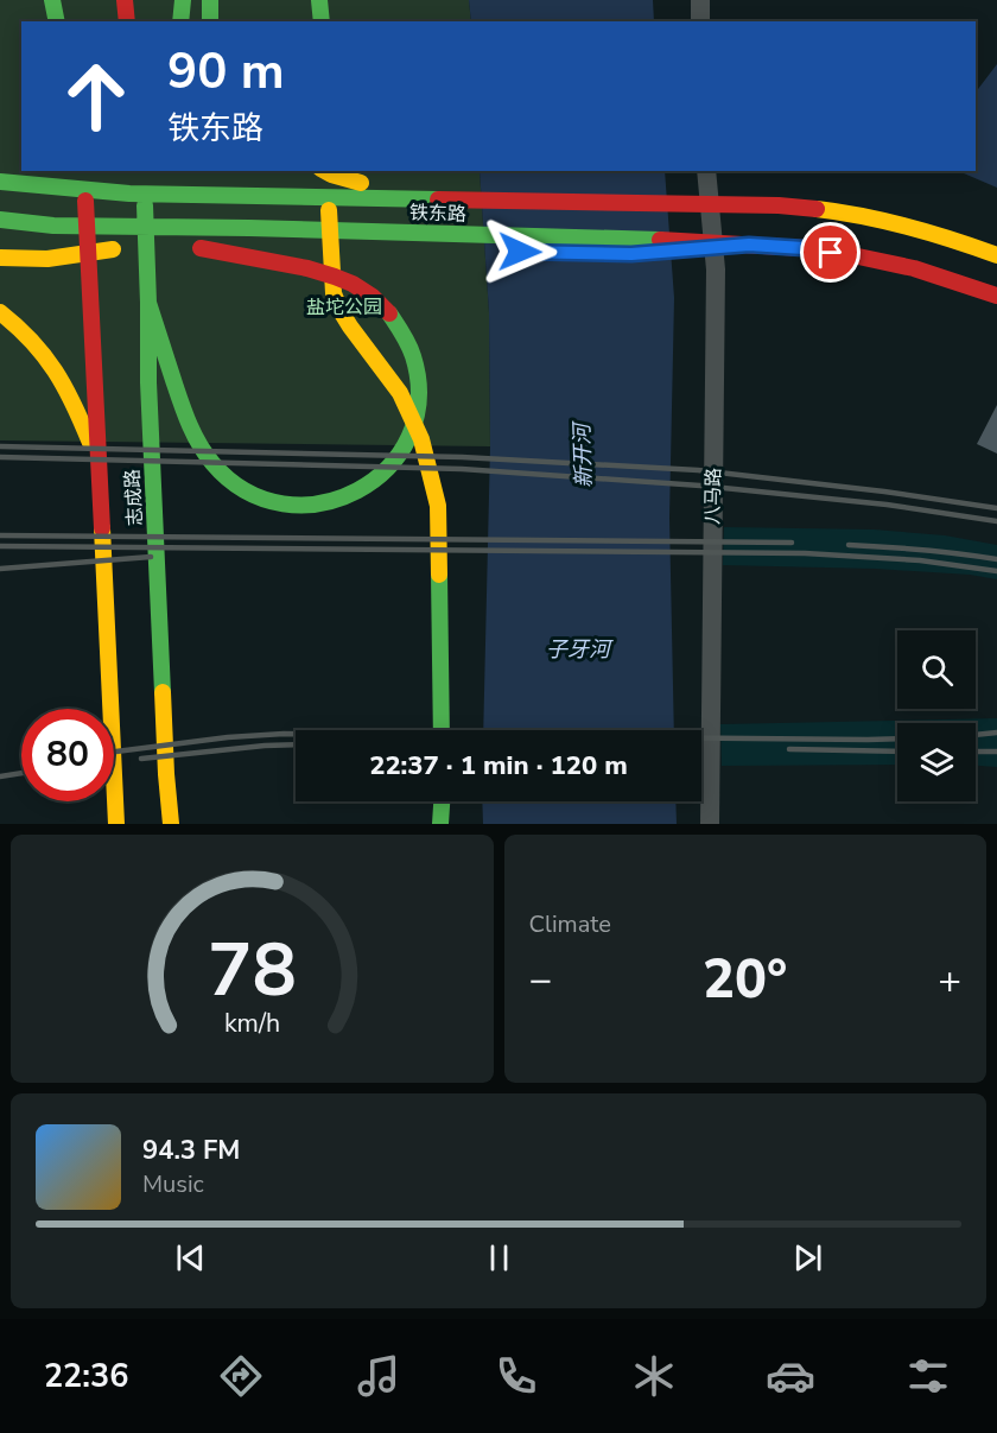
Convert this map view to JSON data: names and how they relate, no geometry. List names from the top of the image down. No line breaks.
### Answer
{"streets":{"main road":["铁东路","志成路"],"street":["八马路"]},"water":["新开河","子牙河"],"parks":["盐坨公园"],"page":{"turn":["90 m","铁东路"],"limit":"80","trip":"22:37 · 1 min · 120 m","tile":"Climate","heat":["−","20°","+"],"song":["94.3 FM","Music"],"tabs":"22:36","gauge":["78","km/h"]}}
